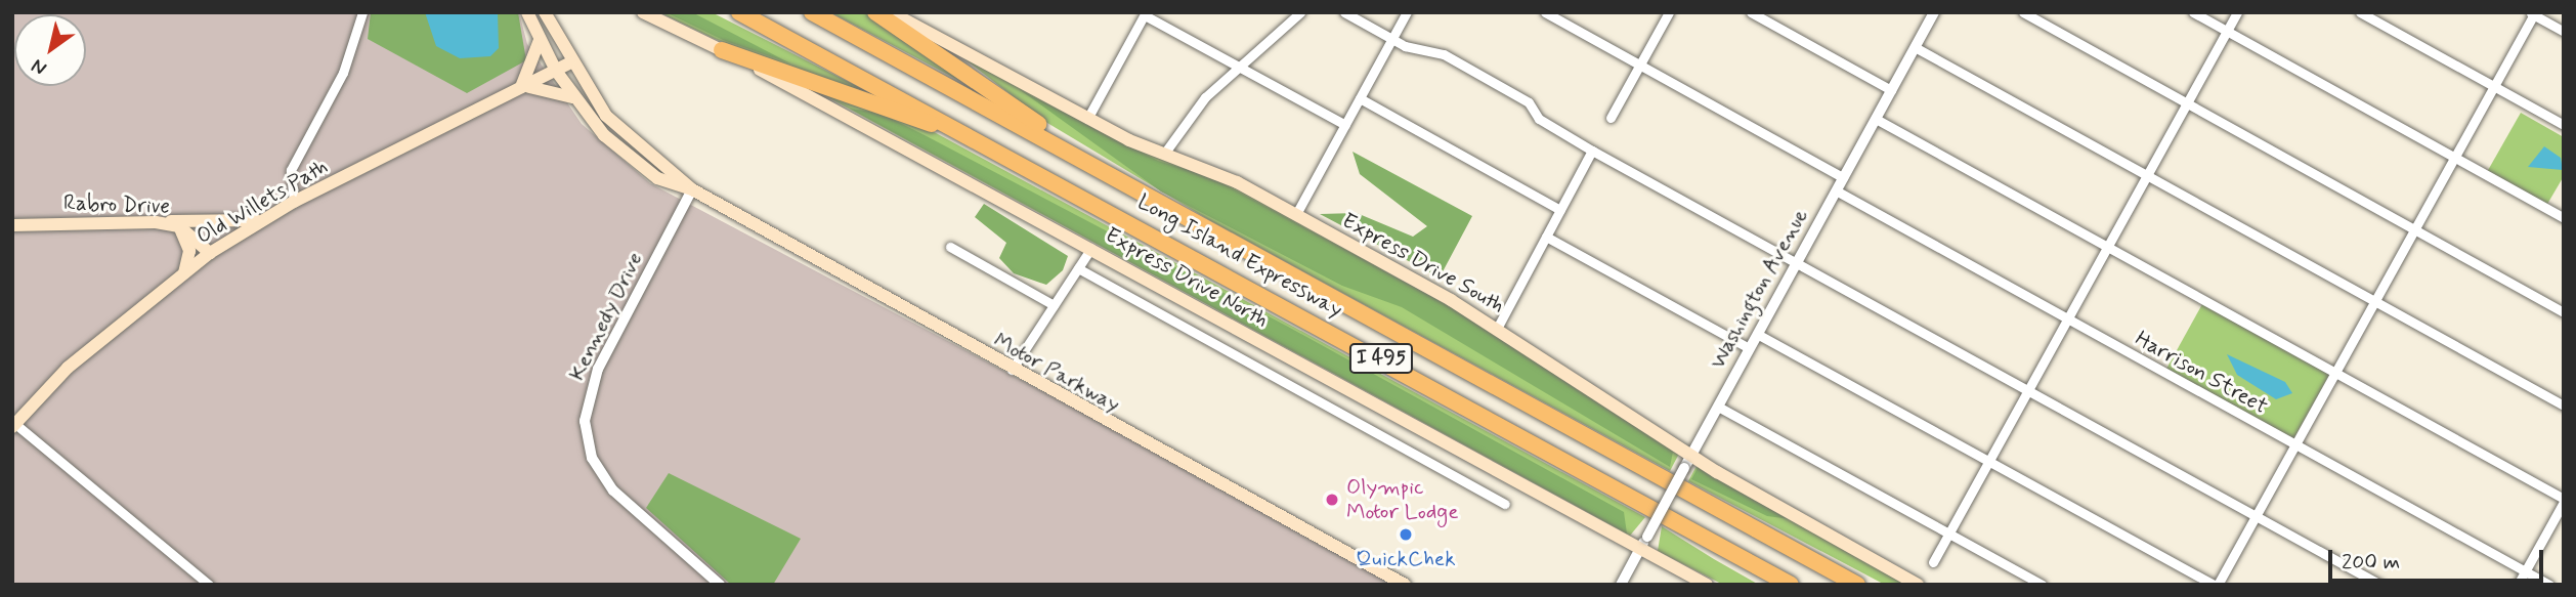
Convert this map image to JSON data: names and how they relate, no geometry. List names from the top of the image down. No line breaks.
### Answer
{"streets":{"highway":["Long Island Expressway","I 495"],"main road":["Old Willets Path","Rabro Drive","Express Drive South","Express Drive North","Motor Parkway"],"street":["Washington Avenue","Kennedy Drive","Harrison Street"]},"crossings":[["Old Willets Path","Rabro Drive"],["Old Willets Path","Motor Parkway"],["Express Drive South","Washington Avenue"],["Express Drive North","Washington Avenue"],["Washington Avenue","Harrison Street"],["Kennedy Drive","Motor Parkway"]],"places":["Olympic Motor Lodge","QuickChek"],"scale_bar":"200 m","north":"bottom left"}
